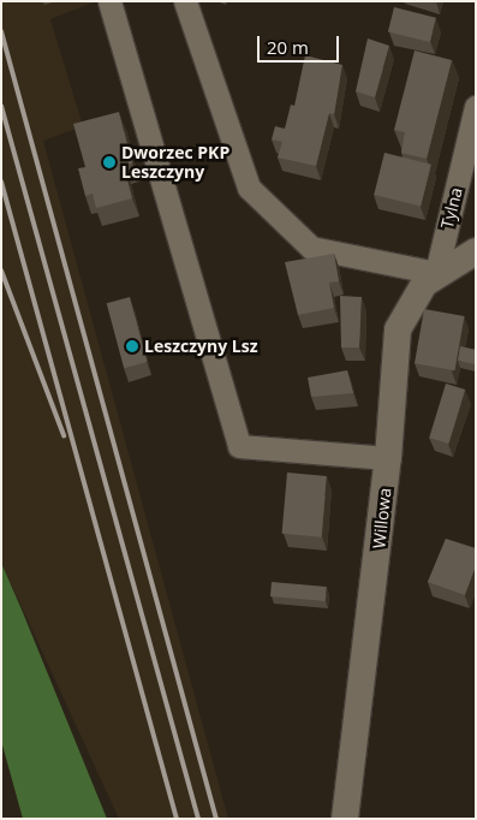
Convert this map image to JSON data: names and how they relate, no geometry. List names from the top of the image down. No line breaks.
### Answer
{"streets":{"street":["Tylna","Willowa"]},"crossings":[["Tylna","Willowa"]],"places":["Dworzec PKP Leszczyny","Leszczyny Lsz"],"scale_bar":"20 m"}
